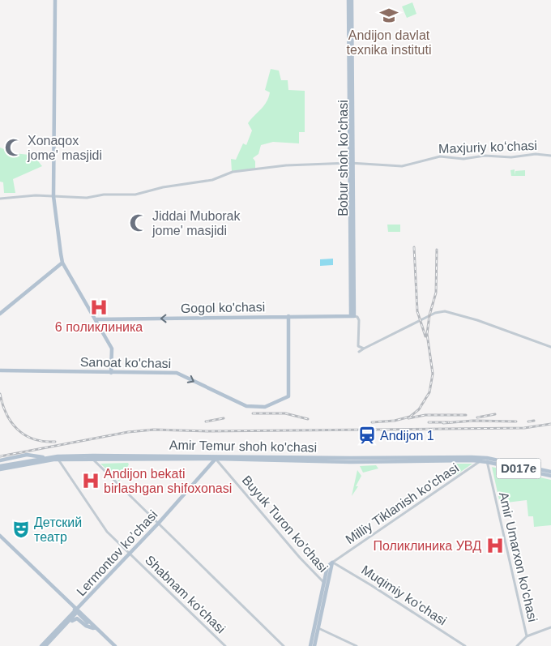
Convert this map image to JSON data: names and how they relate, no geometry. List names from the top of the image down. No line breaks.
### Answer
{"streets":{"main road":["Bobur shoh ko'chasi","Gogol ko'chasi","Sanoat ko'chasi","Amir Temur shoh ko'chasi","D017e","Lermontov ko’chasi"],"street":["Maxjuriy koʻchasi","Milliy Tiklanish ko'chasi","Buyuk Turon ko'chasi","Amir Umarxon ko'chasi","Shabnam ko'chasi","Muqimiy ko'chasi"]},"crossings":[["Maxjuriy koʻchasi","Bobur shoh ko'chasi"],["Bobur shoh ko'chasi","Gogol ko'chasi"],["Gogol ko'chasi","Sanoat ko'chasi"],["Amir Temur shoh ko'chasi","D017e"],["Amir Temur shoh ko'chasi","Milliy Tiklanish ko'chasi"],["Amir Temur shoh ko'chasi","Buyuk Turon ko'chasi"],["Amir Temur shoh ko'chasi","Lermontov ko’chasi"],["Amir Temur shoh ko'chasi","Amir Umarxon ko'chasi"],["Amir Temur shoh ko'chasi","Shabnam ko'chasi"],["D017e","Amir Umarxon ko'chasi"],["Milliy Tiklanish ko'chasi","Muqimiy ko'chasi"],["Buyuk Turon ko'chasi","Lermontov ko’chasi"],["Lermontov ko’chasi","Shabnam ko'chasi"]],"one_way":["Gogol ko'chasi"],"places":{"school or university":["Andijon davlat texnika instituti"],"mosque":["Xonaqox jome' masjidi","Jiddai Muborak jome' masjidi"],"hospital":["6 поликлиника","Аndijon bekati birlashgan shifoxonasi","Поликлиника УВД"],"station":["Andijon 1"],"theatre":["Детский театр"]}}
